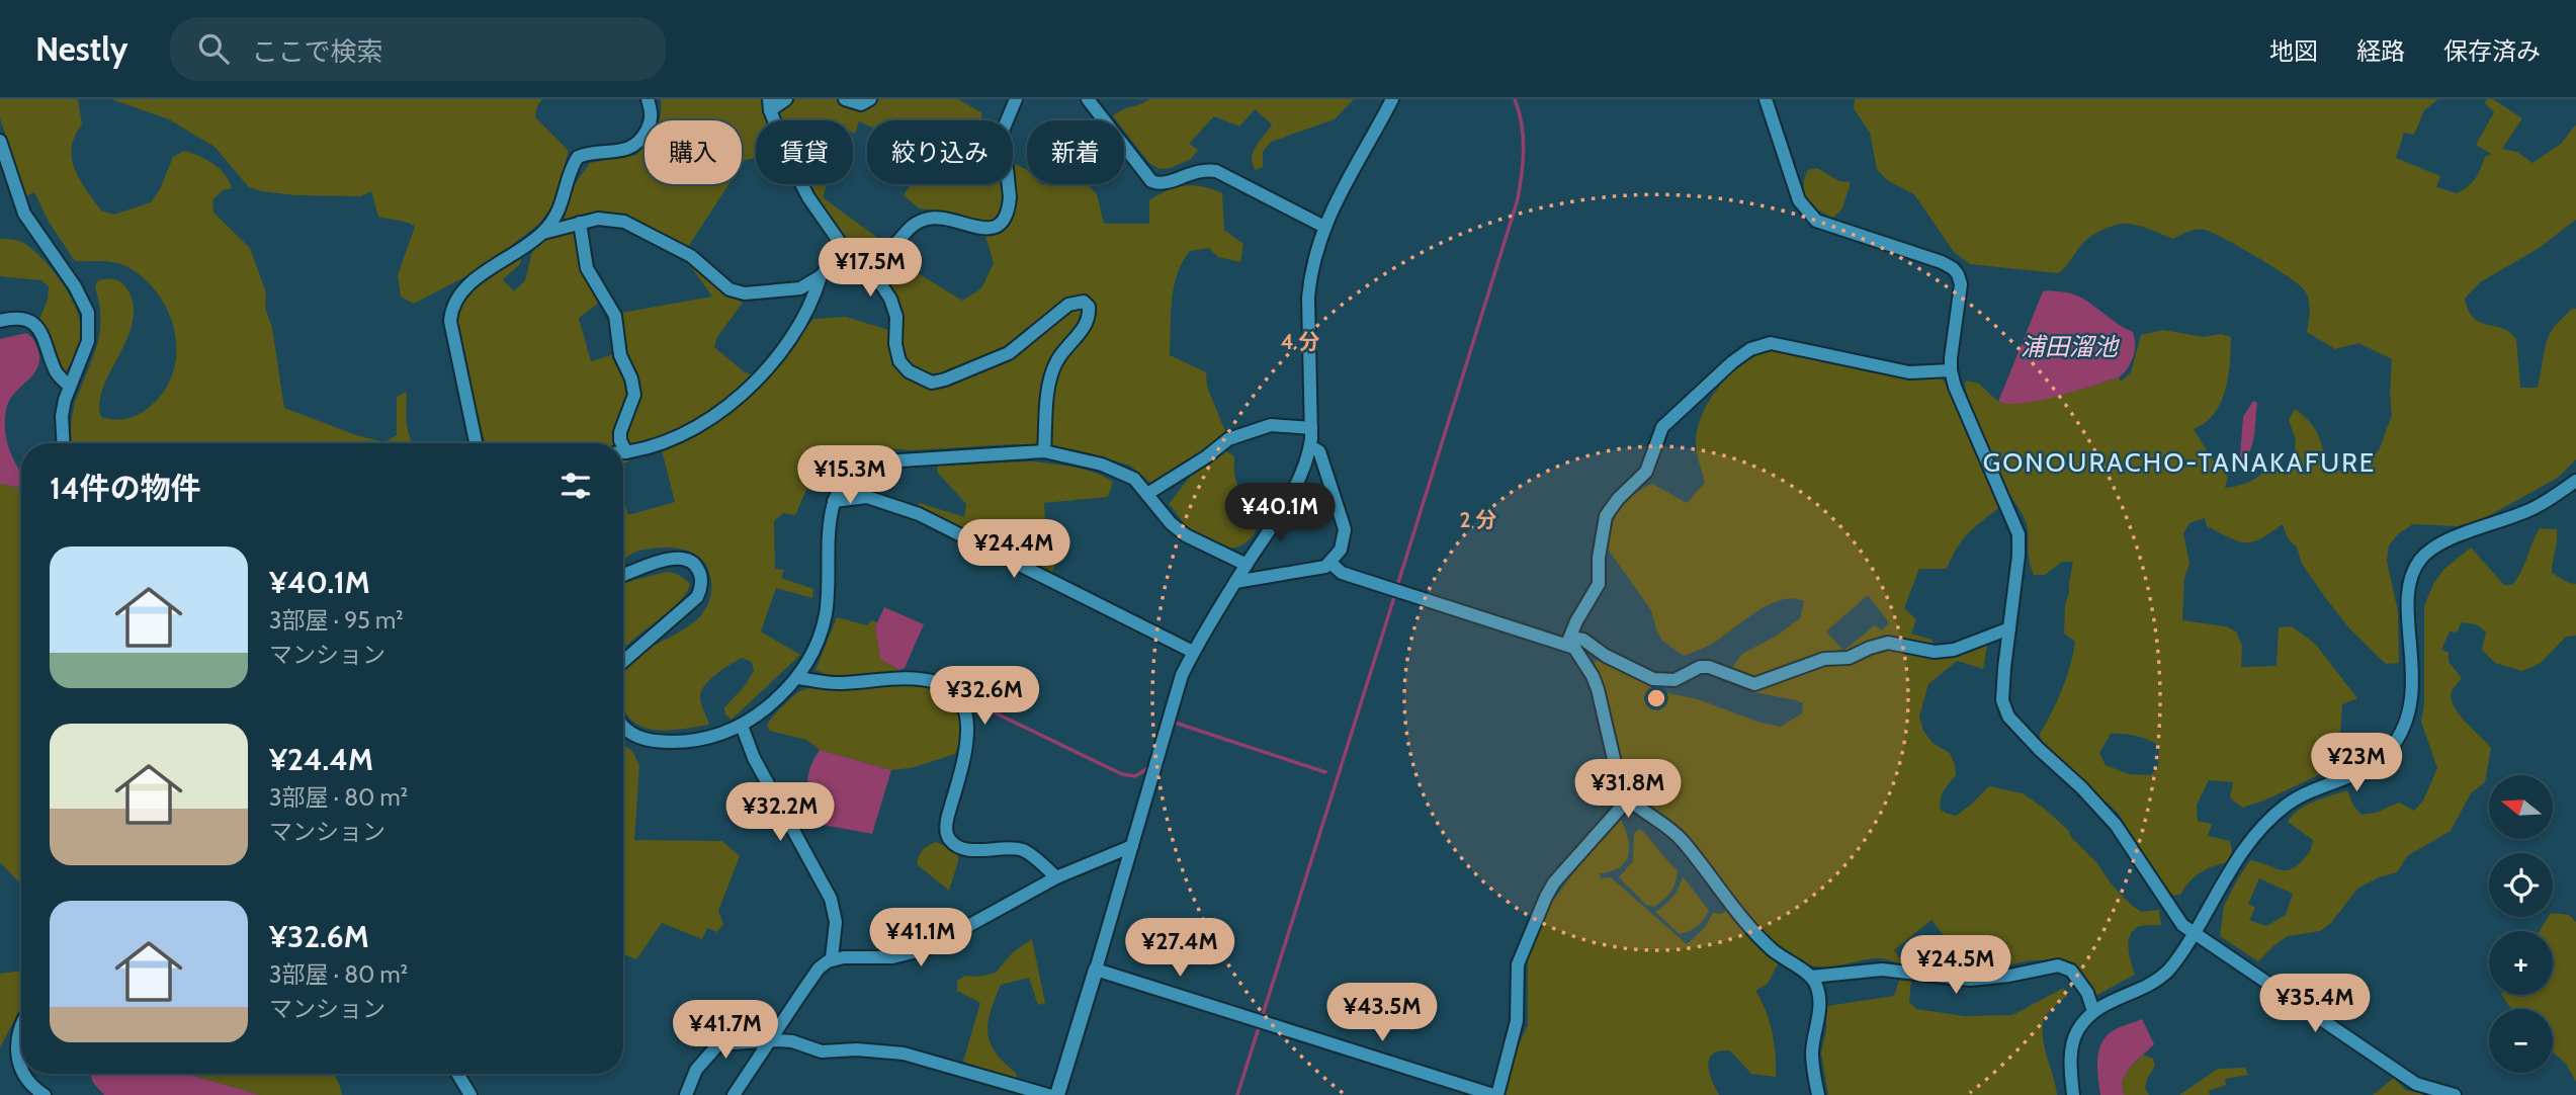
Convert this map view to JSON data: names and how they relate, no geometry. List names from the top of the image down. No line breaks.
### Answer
{"districts":["GONOURACHO-TANAKAFURE"],"water":["浦田溜池"],"north":"left","page":{"header":"Nestly","search":"ここで検索","nav":["地図","経路","保存済み"],"chip":["購入","賃貸","絞り込み","新着"],"price":["¥17.5M","¥15.3M","¥40.1M","¥24.4M","¥32.6M","¥23M","¥31.8M","¥32.2M","¥41.1M","¥27.4M","¥24.5M","¥35.4M","¥43.5M","¥41.7M"],"heading":"14件の物件","list":[{"name":"¥40.1M","note":"3部屋 · 95 m² · マンション"},{"name":"¥24.4M","note":"3部屋 · 80 m² · マンション"},{"name":"¥32.6M","note":"3部屋 · 80 m² · マンション"}],"map_buttons":["+","−"]},"rings":["4 分","2 分"]}
